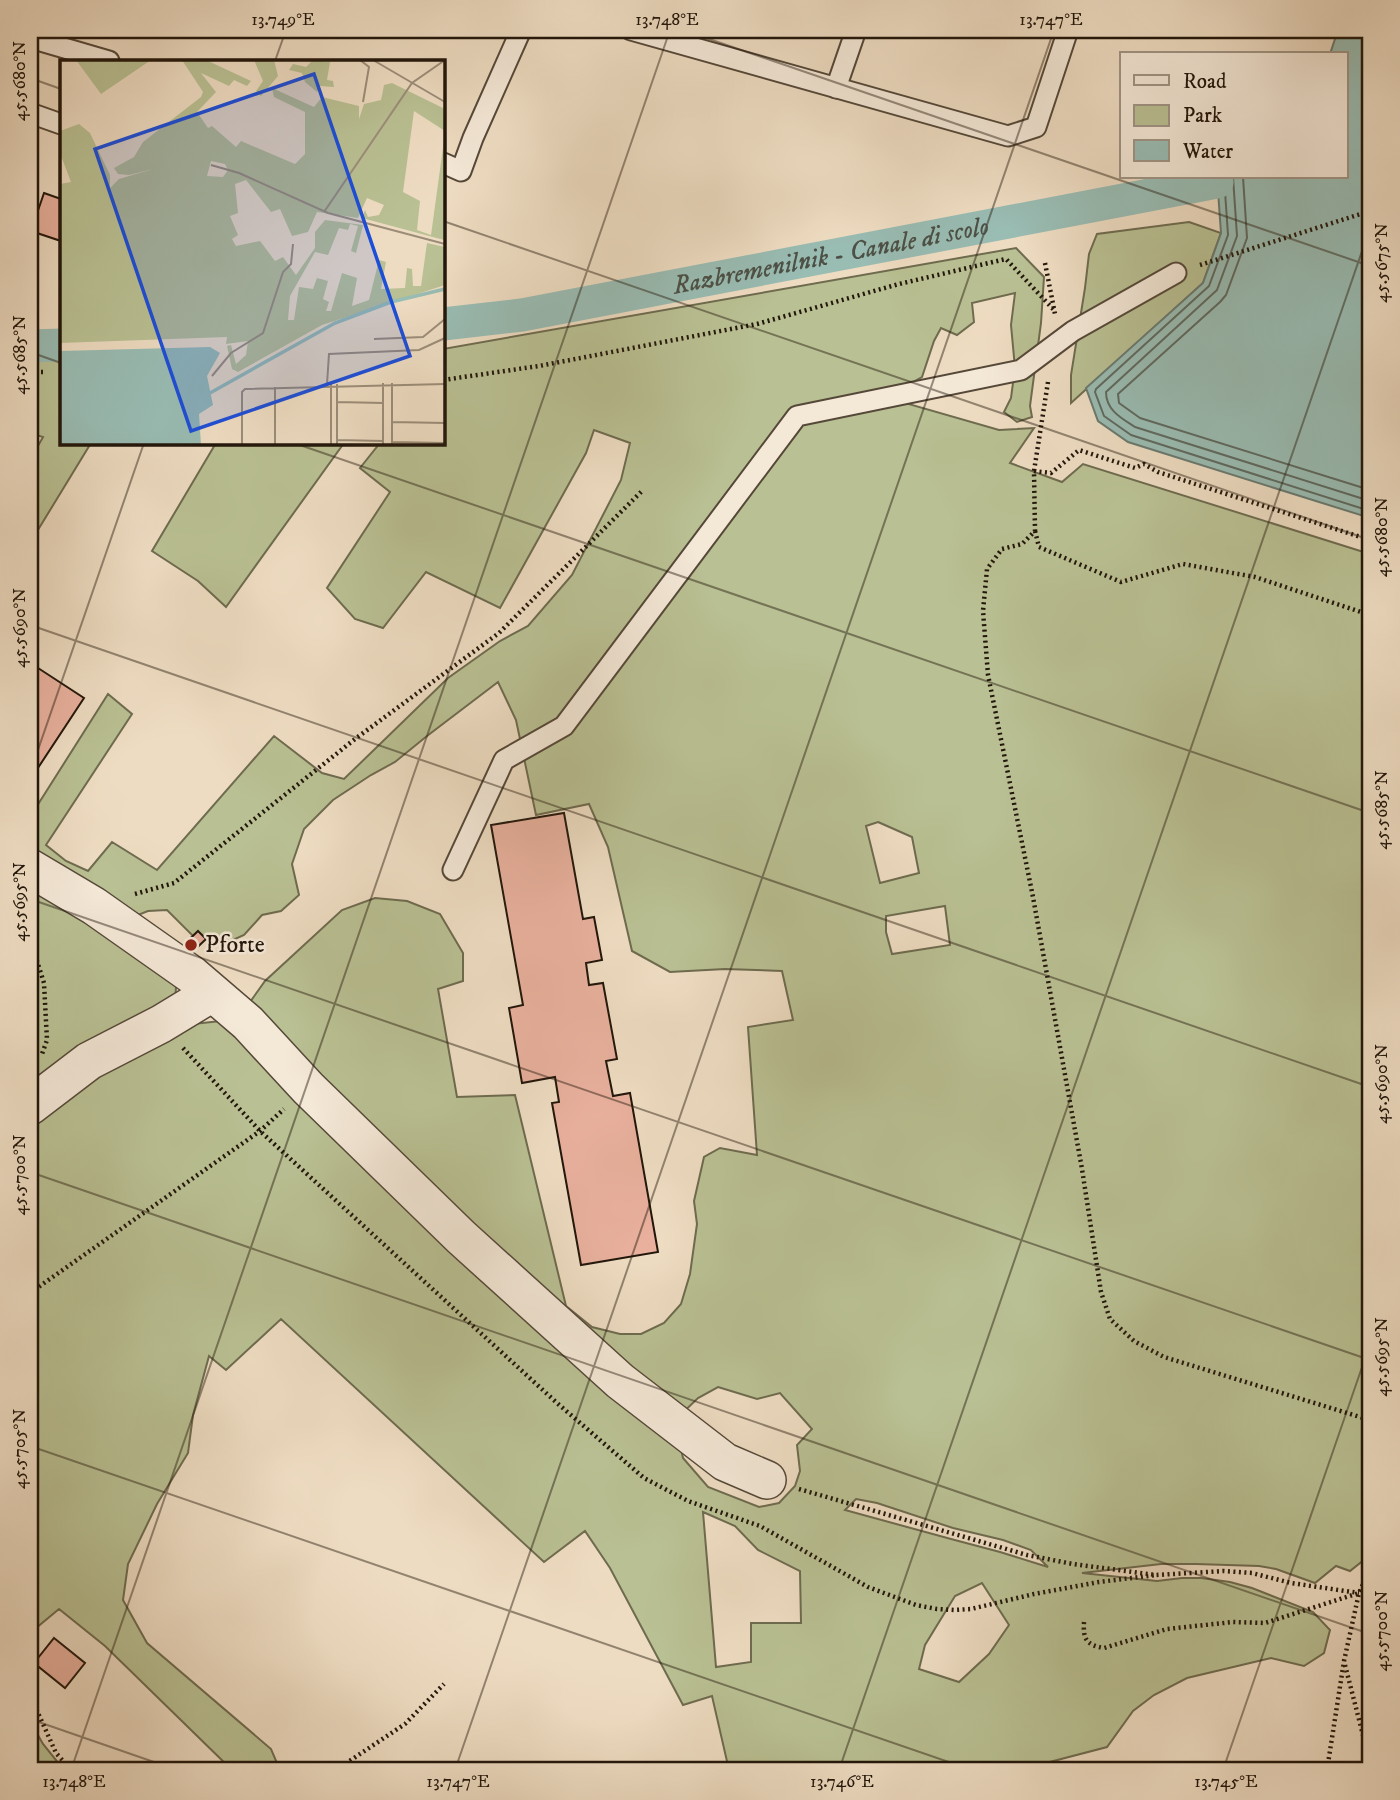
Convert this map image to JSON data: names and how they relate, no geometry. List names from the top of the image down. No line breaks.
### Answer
{"water":["Razbremenilnik - Canale di scolo"],"places":["Pforte"],"legend":["Road","Park","Water"],"coordinates":["13.749°E","13.748°E","13.747°E","45.5680°N","45.5675°N","45.5685°N","45.5690°N","45.5695°N","45.5700°N","45.5705°N","13.746°E","13.745°E"]}
